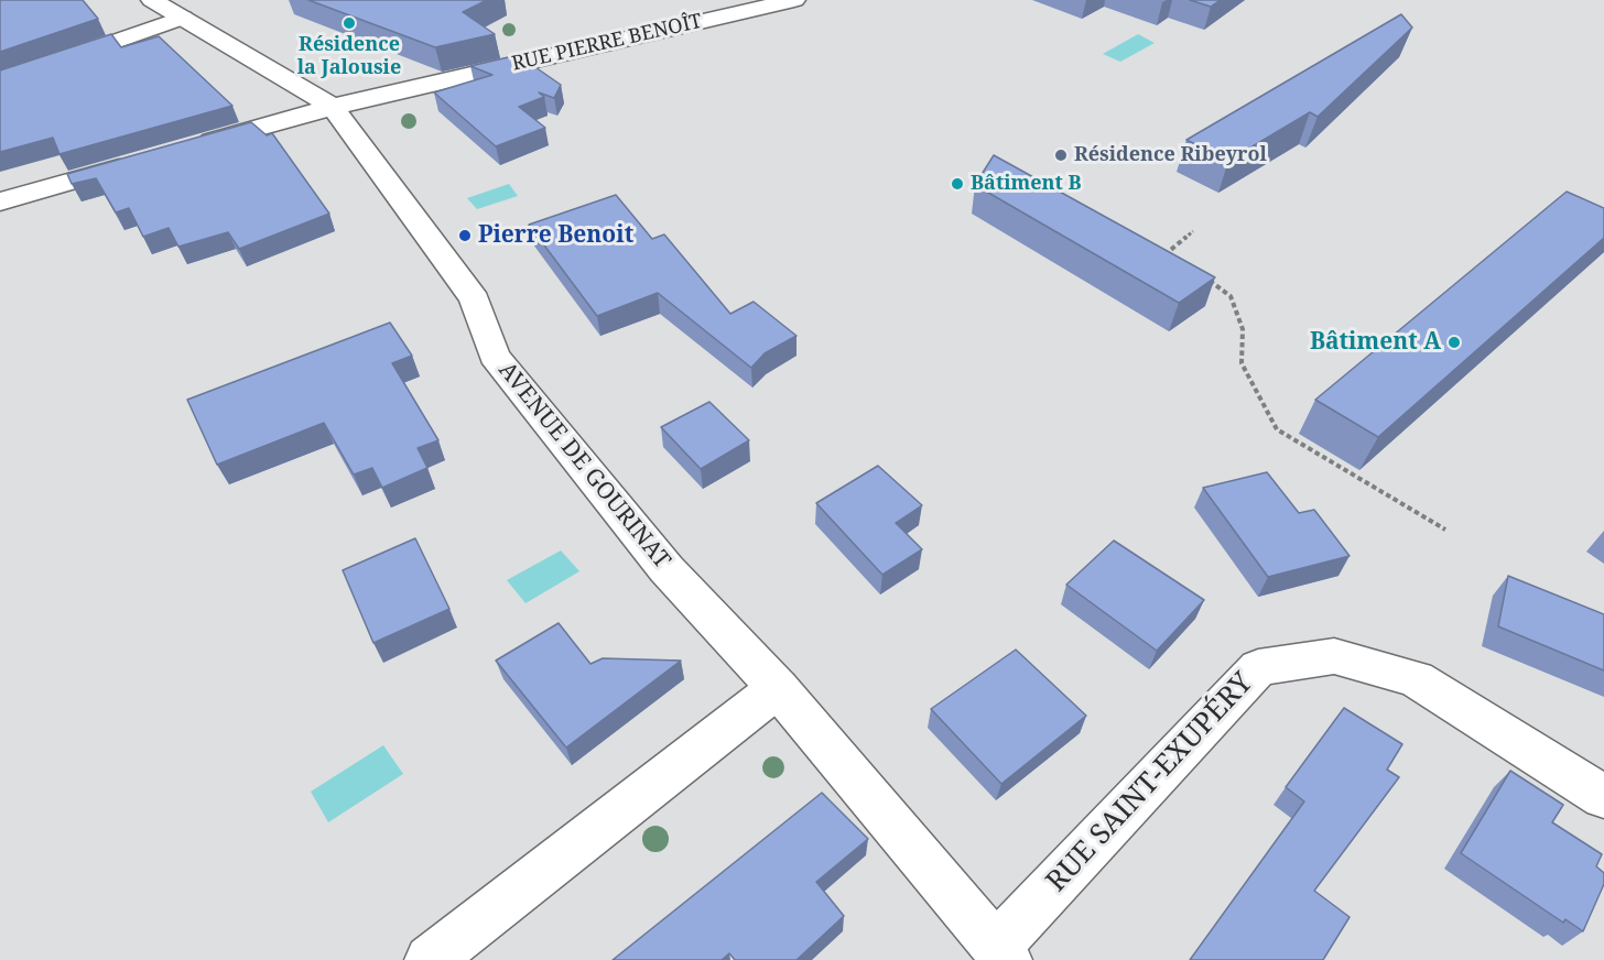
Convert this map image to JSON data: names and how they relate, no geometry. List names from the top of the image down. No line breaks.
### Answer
{"streets":{"street":["RUE PIERRE BENOÎT","AVENUE DE GOURINAT","RUE SAINT-EXUPÉRY"]},"crossings":[["RUE PIERRE BENOÎT","AVENUE DE GOURINAT"],["AVENUE DE GOURINAT","RUE SAINT-EXUPÉRY"]],"places":["Résidence la Jalousie","Résidence Ribeyrol","Bâtiment B","Pierre Benoit","Bâtiment A"]}
